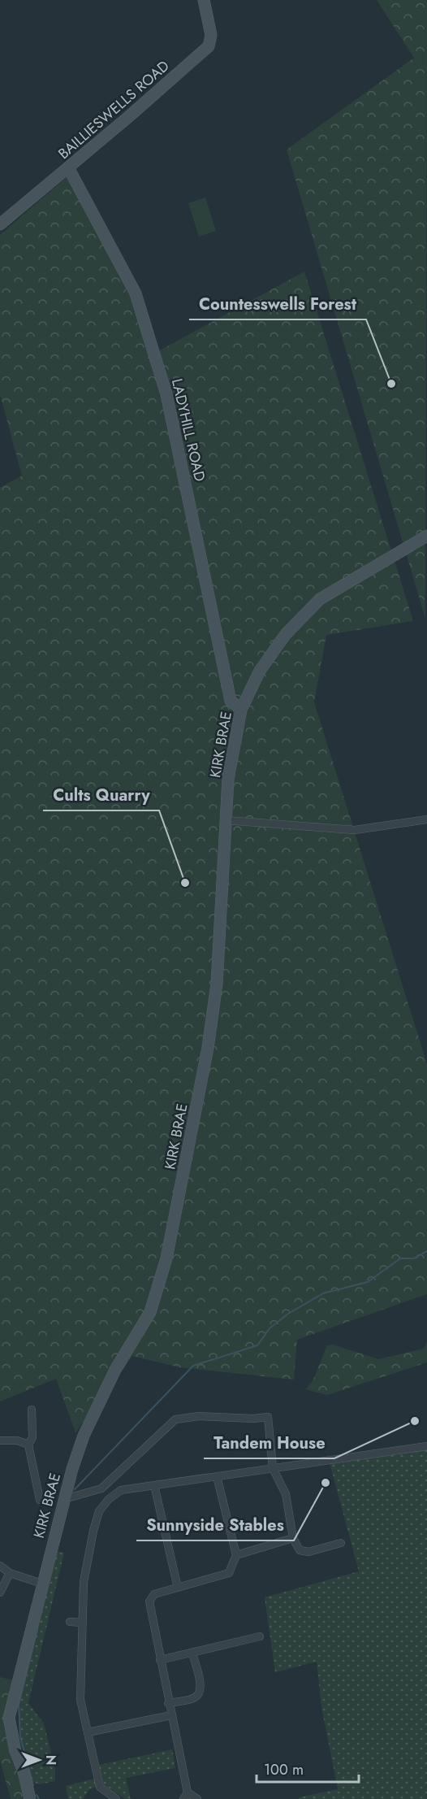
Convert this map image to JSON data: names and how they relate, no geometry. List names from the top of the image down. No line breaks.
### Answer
{"streets":{"street":["BAILLIESWELLS ROAD","LADYHILL ROAD","KIRK BRAE"]},"crossings":[["BAILLIESWELLS ROAD","LADYHILL ROAD"],["LADYHILL ROAD","KIRK BRAE"]],"places":["Countesswells Forest","Cults Quarry","Tandem House","Sunnyside Stables"],"scale_bar":"100 m","north":"right"}
